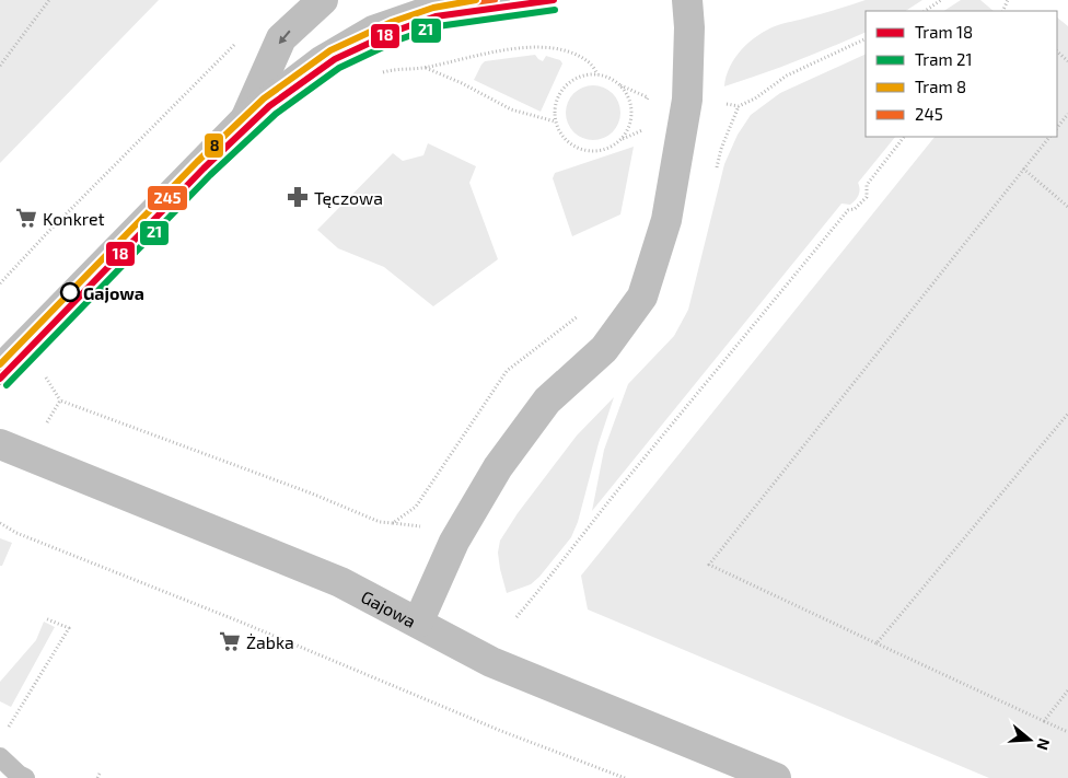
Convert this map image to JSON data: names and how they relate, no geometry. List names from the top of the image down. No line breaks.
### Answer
{"streets":{"street":["Gajowa"]},"places":{"pharmacy":["Tęczowa"],"supermarket":["Konkret","Żabka"],"other":["Gajowa"]},"lines":["tram line 18","tram line 8","transit line 245","tram line 21"],"legend":["Tram 18","Tram 21","Tram 8","245"],"north":"right"}
